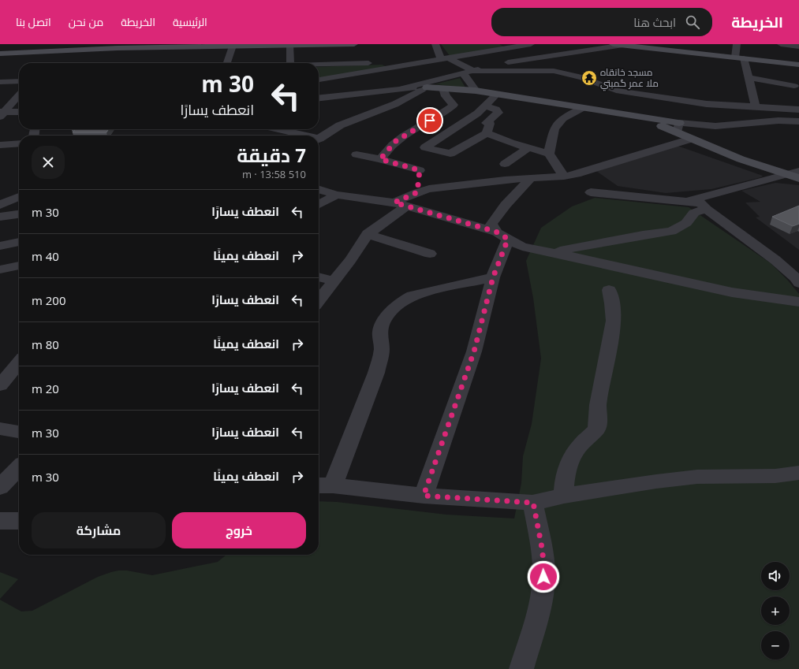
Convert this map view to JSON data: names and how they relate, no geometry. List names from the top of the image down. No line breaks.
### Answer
{"places":{"temple":["مسجد خانقاه ملا عمر گمبتي"]},"page":{"header":"الخريطة","search":"ابحث هنا","nav":["الرئيسية","الخريطة","من نحن","اتصل بنا"],"turn":["30 m","انعطف يسارًا"],"heading":["7 دقيقة","510 m · 13:58"],"list":[{"name":"انعطف يسارًا","value":"30 m"},{"name":"انعطف يمينًا","value":"40 m"},{"name":"انعطف يسارًا","value":"200 m"},{"name":"انعطف يمينًا","value":"80 m"},{"name":"انعطف يسارًا","value":"20 m"},{"name":"انعطف يسارًا","value":"30 m"},{"name":"انعطف يمينًا","value":"30 m"}],"buttons":["خروج","مشاركة"],"map_buttons":["+","−"]}}
